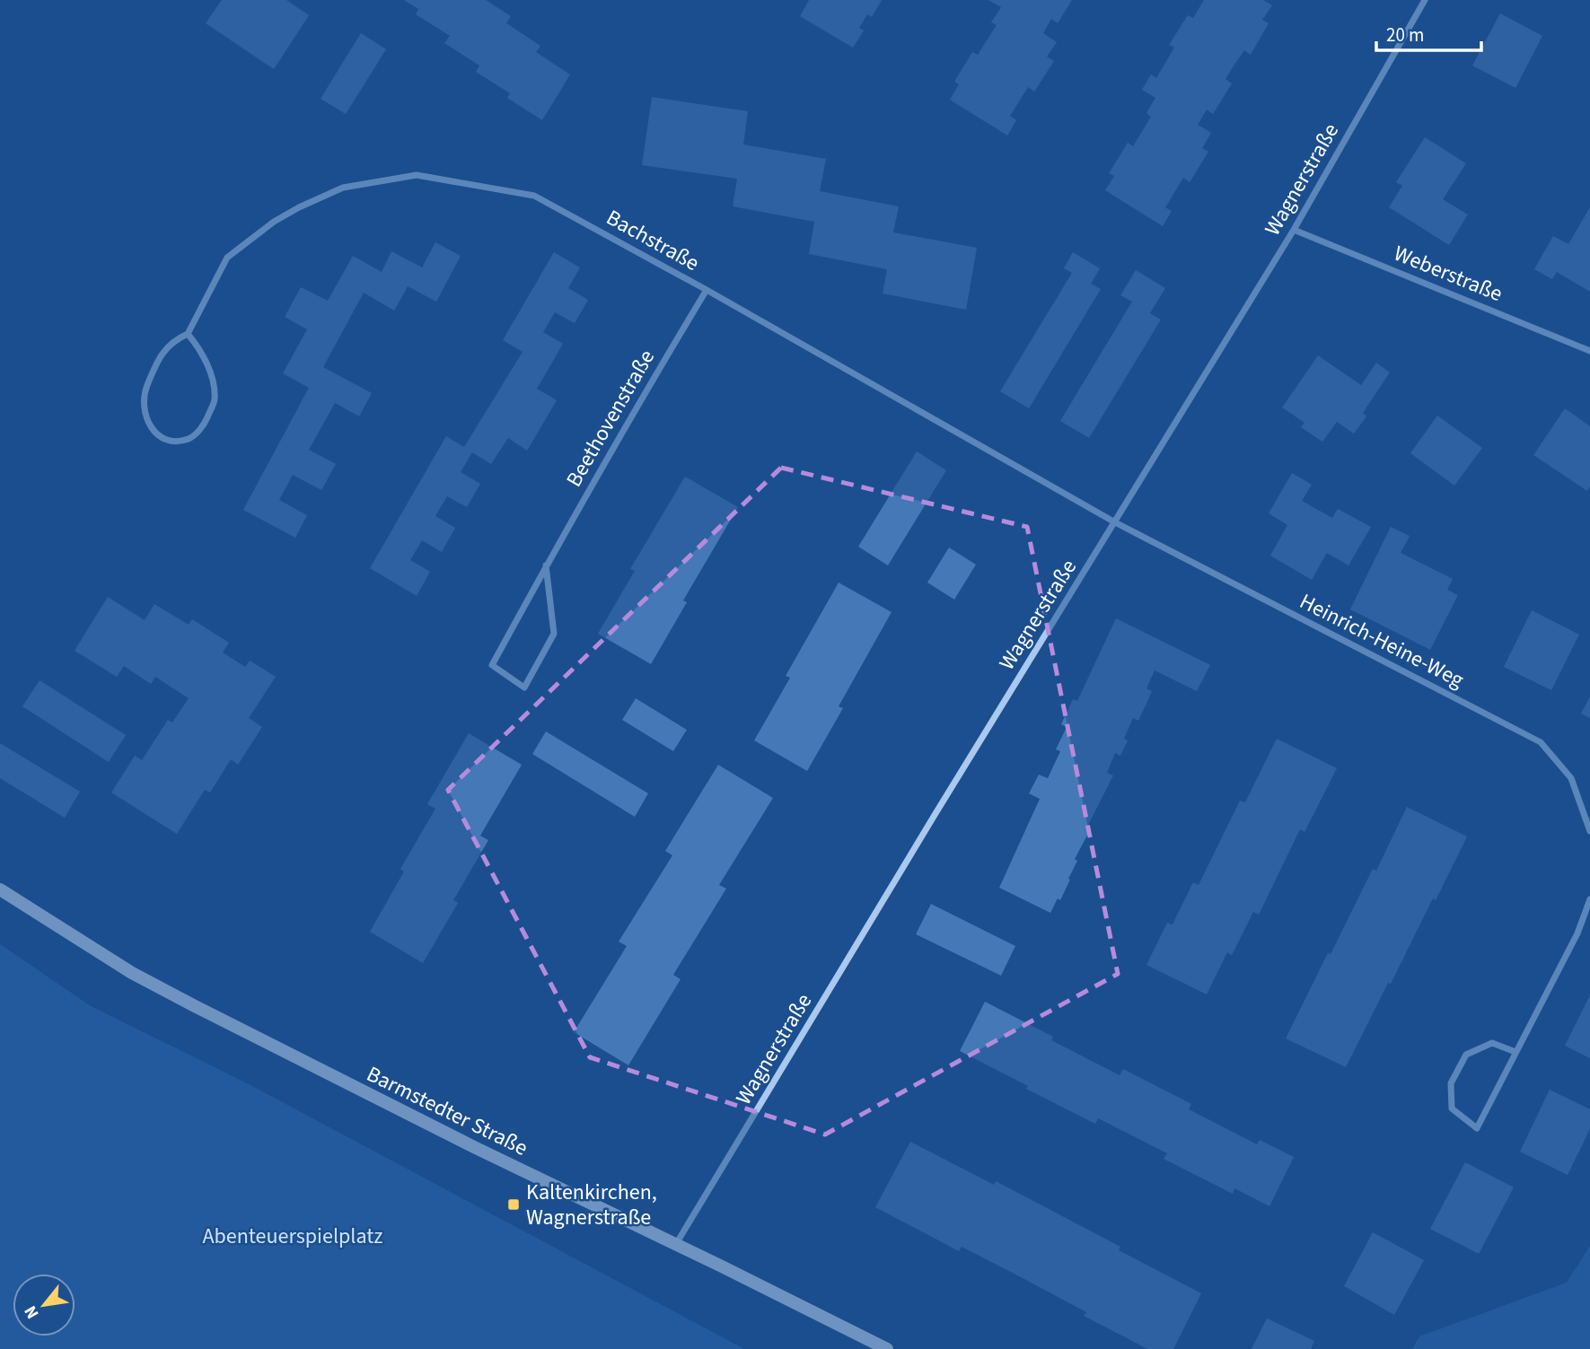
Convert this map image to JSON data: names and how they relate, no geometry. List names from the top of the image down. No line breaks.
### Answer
{"streets":{"main road":["Barmstedter Straße"],"street":["Wagnerstraße","Bachstraße","Weberstraße","Beethovenstraße","Heinrich-Heine-Weg"]},"crossings":[["Wagnerstraße","Bachstraße"],["Wagnerstraße","Weberstraße"],["Wagnerstraße","Heinrich-Heine-Weg"],["Wagnerstraße","Barmstedter Straße"],["Bachstraße","Beethovenstraße"],["Bachstraße","Heinrich-Heine-Weg"]],"parks":["Abenteuerspielplatz"],"places":{"transit":["Kaltenkirchen, Wagnerstraße"]},"scale_bar":"20 m","north":"bottom left"}
